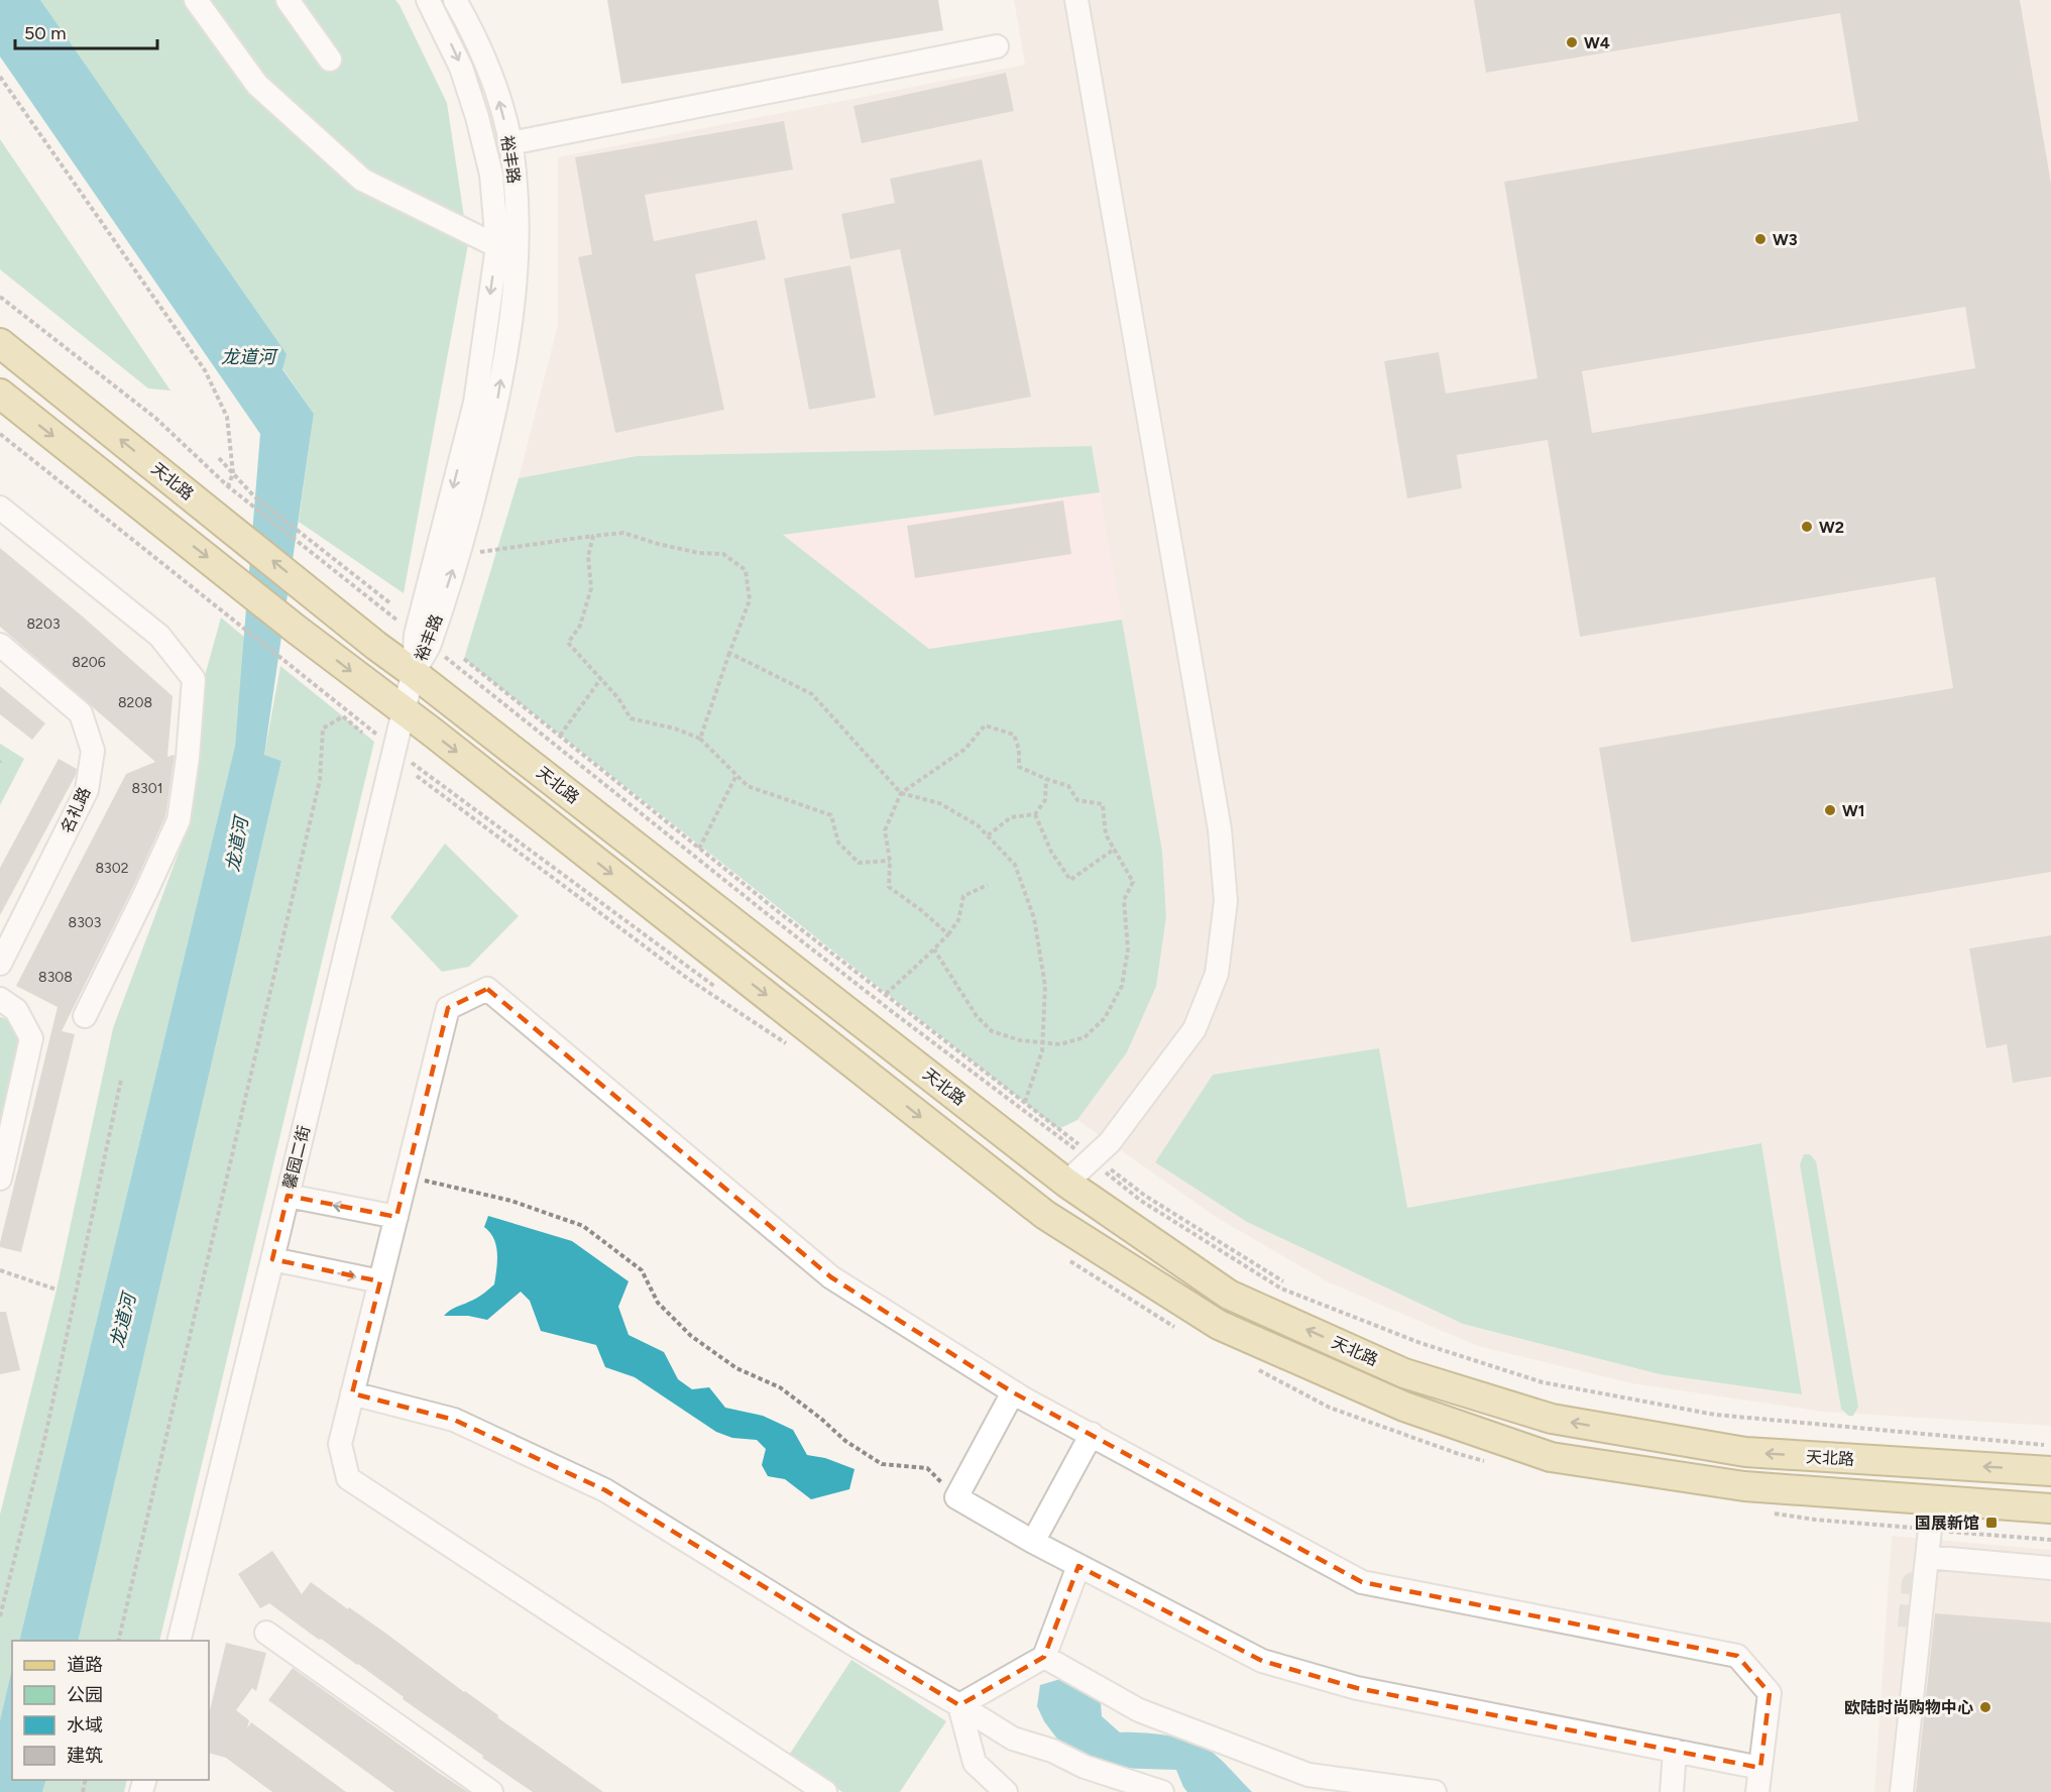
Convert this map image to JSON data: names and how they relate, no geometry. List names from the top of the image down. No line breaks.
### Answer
{"streets":{"main road":["天北路"],"street":["裕丰路","名礼路","馨园二街"]},"crossings":[["裕丰路","天北路"],["裕丰路","馨园二街"],["天北路","馨园二街"]],"water":["龙道河"],"places":{"other":["W4","W3","W2","W1","欧陆时尚购物中心"],"transit":["国展新馆"]},"house_numbers":["8203","8206","8208","8301","8302","8303","8308"],"legend":["道路","公园","水域","建筑"],"scale_bar":"50 m"}
